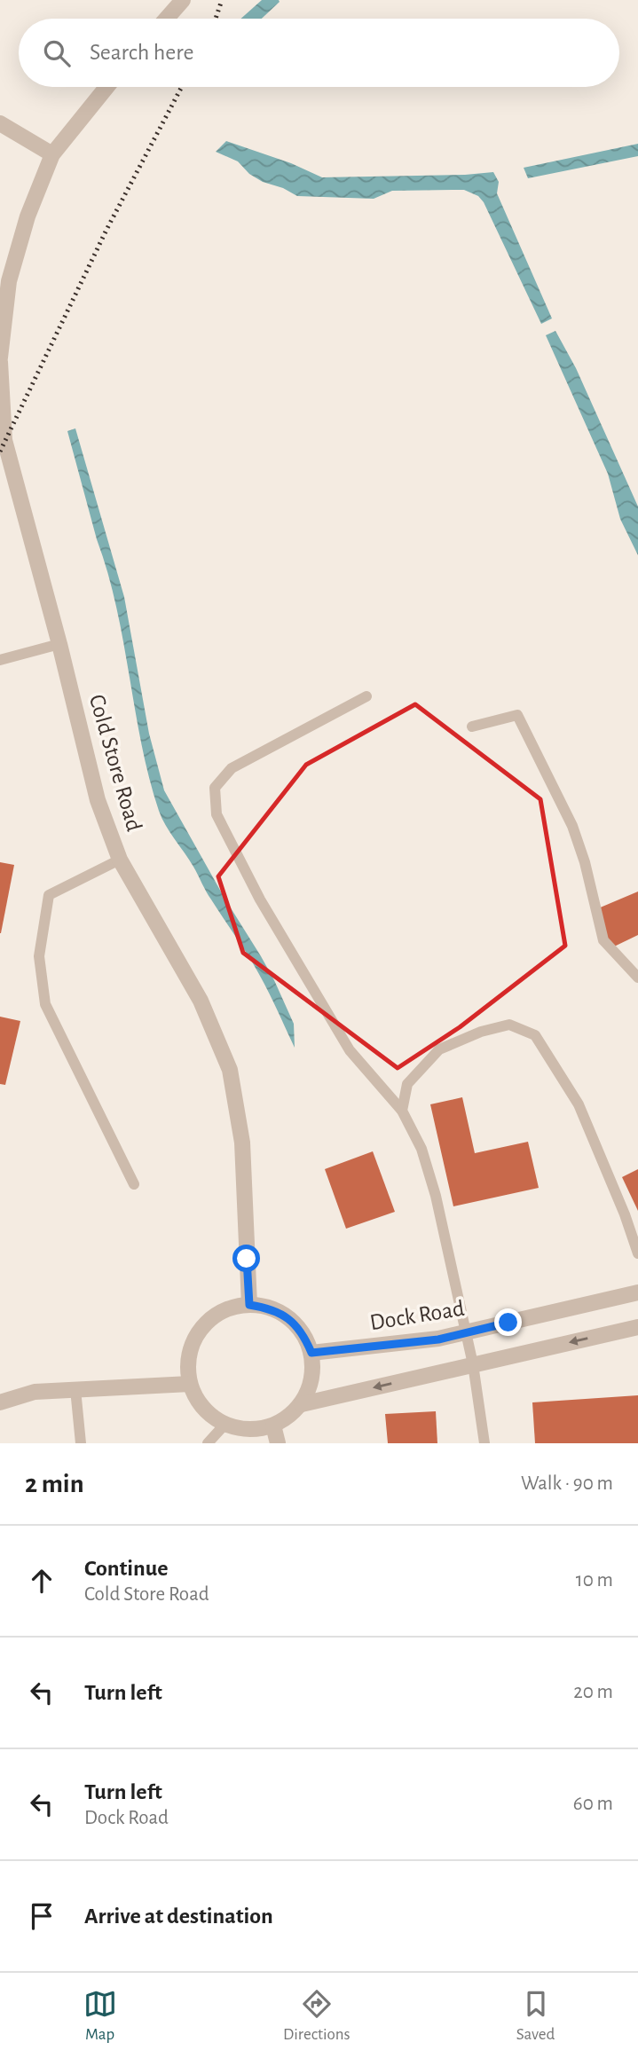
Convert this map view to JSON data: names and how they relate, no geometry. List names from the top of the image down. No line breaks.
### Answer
{"streets":{"street":["Cold Store Road","Dock Road"]},"crossings":[["Cold Store Road","Dock Road"]],"page":{"search":"Search here","heading":["2 min","Walk · 90 m"],"list":[["Continue","Cold Store Road","10 m"],["Turn left","20 m"],["Turn left","Dock Road","60 m"],"Arrive at destination"],"nav":["Map","Directions","Saved"]}}
